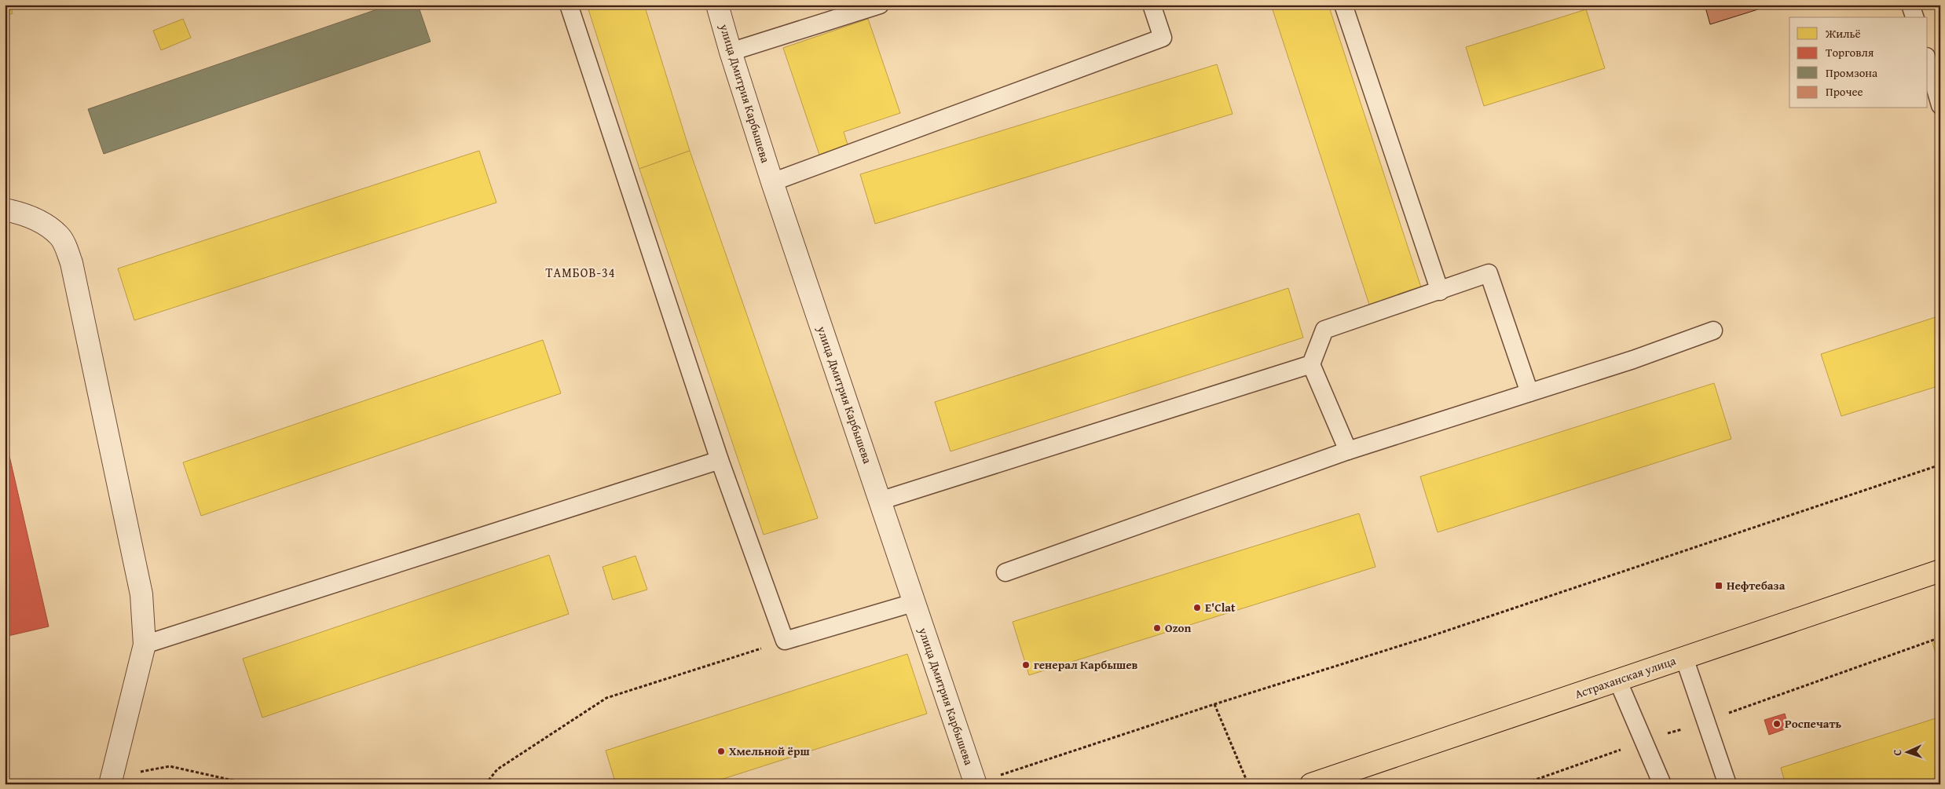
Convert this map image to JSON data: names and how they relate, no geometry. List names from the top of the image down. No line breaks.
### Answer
{"streets":{"main road":["Астраханская улица"],"street":["улица Дмитрия Карбышева"]},"districts":["ТАМБОВ-34"],"places":{"transit":["Нефтебаза"],"other":["E'Clat","Ozon","генерал Карбышев","Роспечать","Хмельной ёрш"]},"legend":["Жильё","Торговля","Промзона","Прочее"],"north":"left"}
